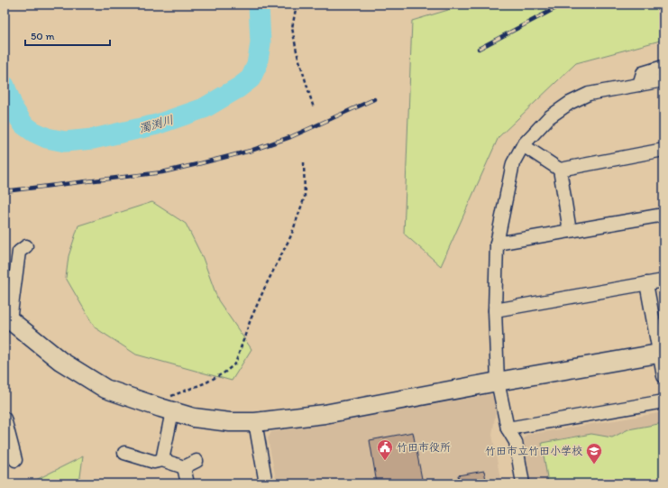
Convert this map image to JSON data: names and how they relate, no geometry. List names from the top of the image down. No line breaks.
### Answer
{"water":["濁渕川"],"places":{"public building":["竹田市役所"],"school or university":["竹田市立竹田小学校"]},"scale_bar":"50 m"}
